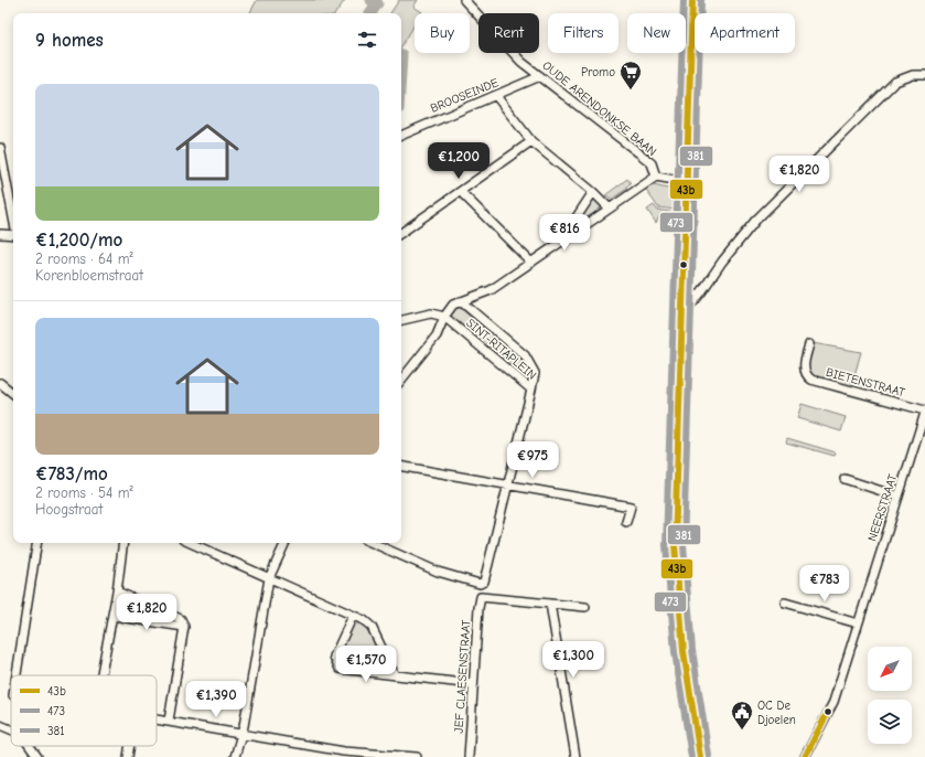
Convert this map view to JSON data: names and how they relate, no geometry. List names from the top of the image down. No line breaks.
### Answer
{"streets":{"street":["BROOSEINDE","OUDE ARENDONKSE BAAN","SINT-RITAPLEIN","BIETENSTRAAT","NEERSTRAAT","JEF CLAESENSTRAAT"]},"crossings":[["BROOSEINDE","OUDE ARENDONKSE BAAN"],["BIETENSTRAAT","NEERSTRAAT"]],"places":{"supermarket":["Promo"],"public building":["OC De Djoelen"]},"lines":["transit line 43b","transit line 473","transit line 381"],"legend":["43b","473","381"],"north":"bottom left","page":{"chip":["Buy","Rent","Filters","New","Apartment"],"heading":"9 homes","list":[{"name":"€1,200/mo","note":"2 rooms · 64 m² · Korenbloemstraat"},{"name":"€783/mo","note":"2 rooms · 54 m² · Hoogstraat"}],"price":["€1,200","€1,820","€816","€975","€783","€1,820","€1,300","€1,570","€1,390"]}}
